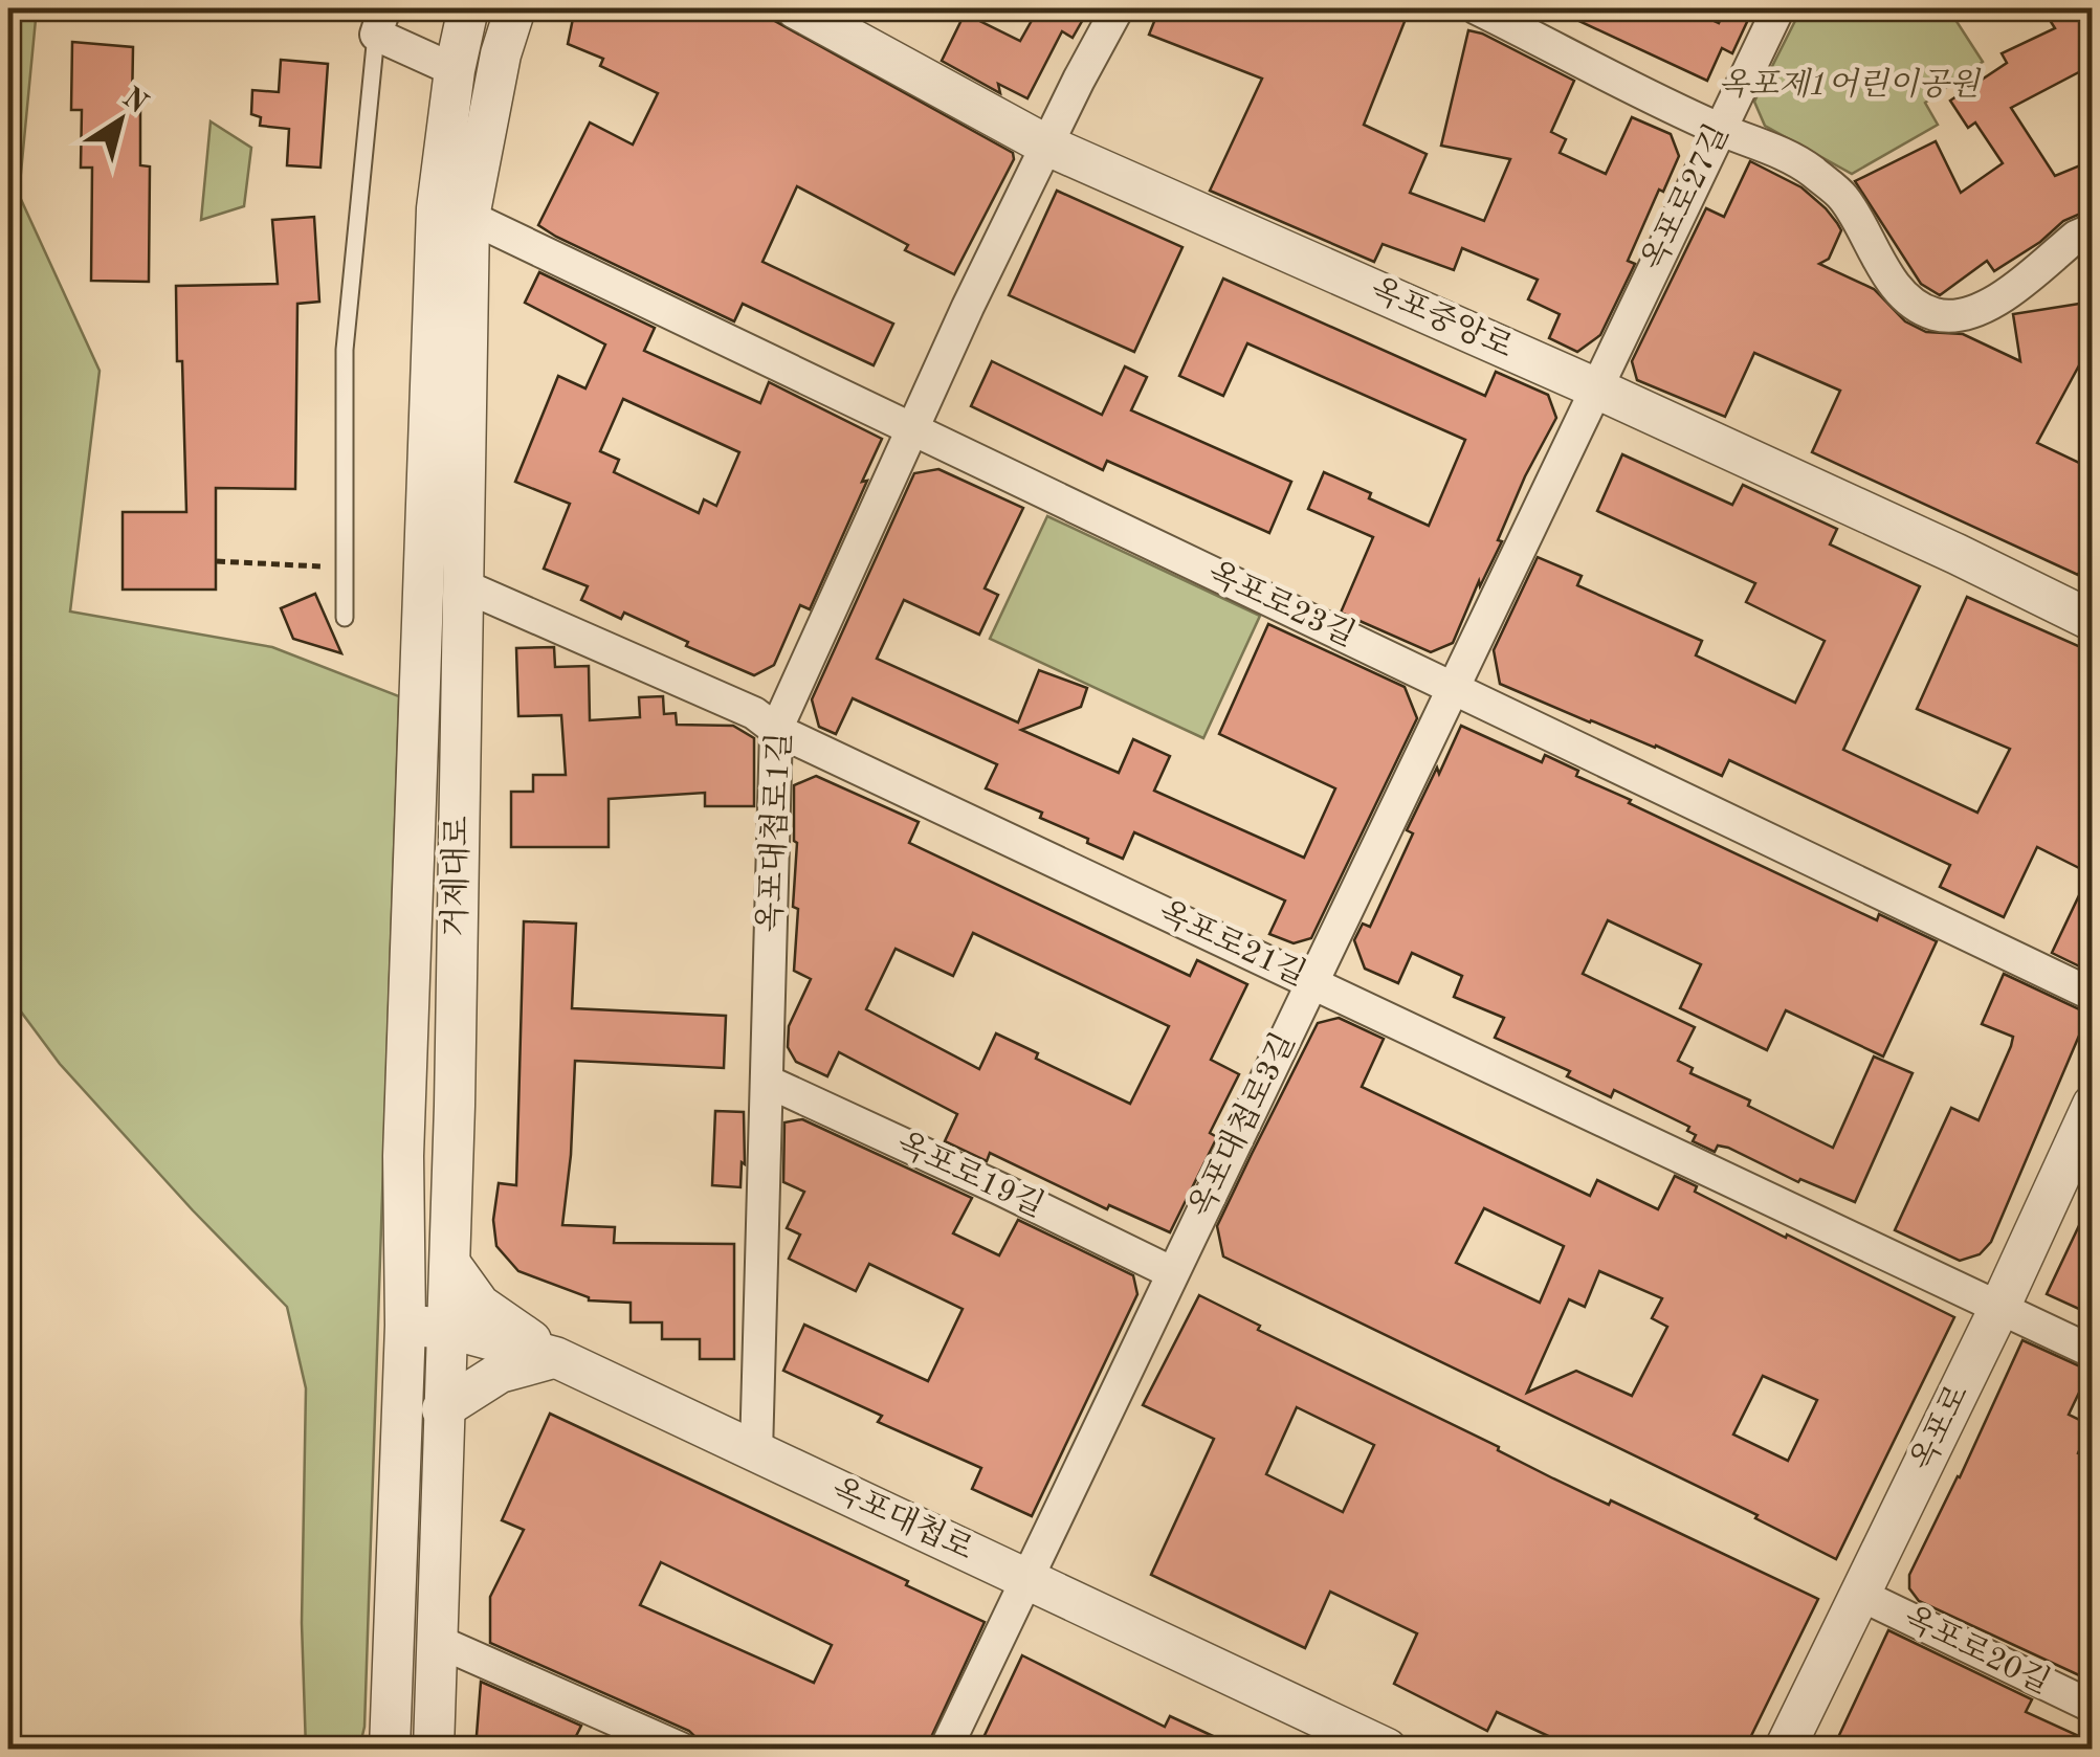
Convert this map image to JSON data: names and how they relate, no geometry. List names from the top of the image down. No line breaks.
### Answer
{"streets":{"street":["옥포로27길","옥포중앙로","옥포로23길","옥포대첩로1길","거제대로","옥포로21길","옥포대첩로3길","옥포로19길","옥포로","옥포대첩로","옥포로20길"]},"crossings":[["옥포로27길","옥포중앙로"],["옥포로27길","옥포대첩로3길"],["옥포중앙로","옥포대첩로1길"],["옥포중앙로","옥포대첩로3길"],["옥포로23길","옥포대첩로1길"],["옥포로23길","거제대로"],["옥포로23길","옥포대첩로3길"],["옥포대첩로1길","옥포로21길"],["옥포대첩로1길","옥포로19길"],["옥포대첩로1길","옥포대첩로"],["거제대로","옥포로21길"],["거제대로","옥포대첩로"],["옥포로21길","옥포대첩로3길"],["옥포로21길","옥포로"],["옥포대첩로3길","옥포로19길"],["옥포대첩로3길","옥포대첩로"],["옥포로","옥포로20길"]],"parks":["옥포제1어린이공원"],"north":"top right"}
